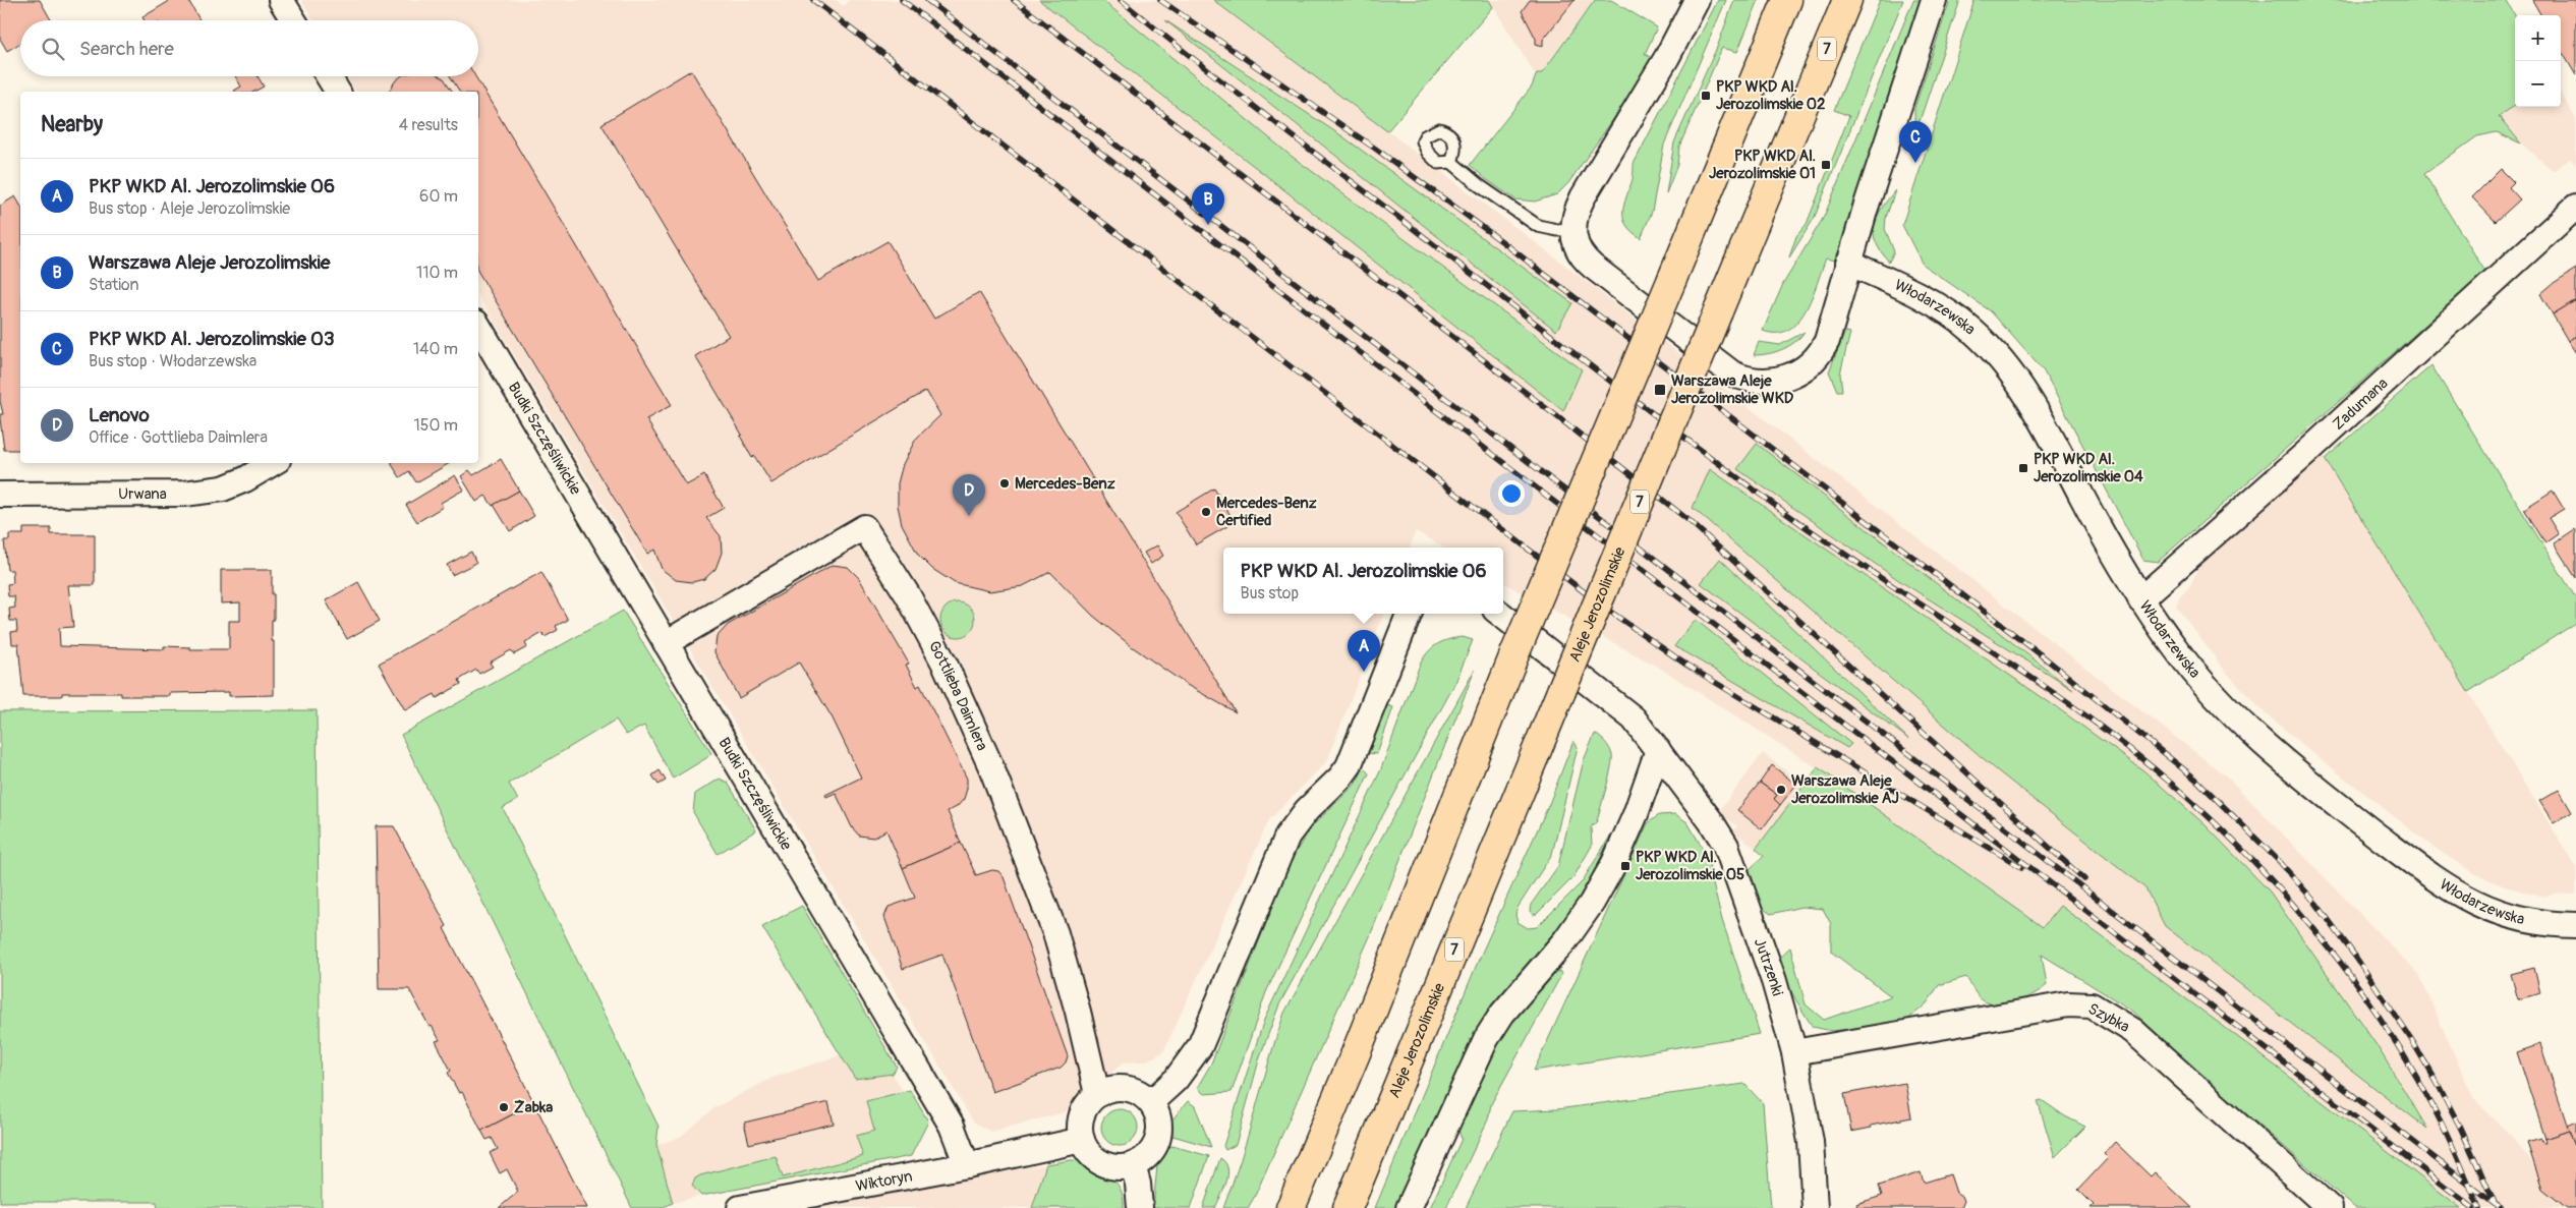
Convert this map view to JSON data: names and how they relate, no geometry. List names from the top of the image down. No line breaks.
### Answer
{"streets":{"main road":["7","Aleje Jerozolimskie"],"street":["Włodarzewska","Zadumana","Budki Szczęśliwickie","Urwana","Gottlieba Daimlera","Jutrzenki","Szybka","Wiktoryn"]},"crossings":[["Włodarzewska","Zadumana"],["Budki Szczęśliwickie","Gottlieba Daimlera"],["Budki Szczęśliwickie","Wiktoryn"],["Jutrzenki","Szybka"]],"places":{"transit":["PKP WKD Al. Jerozolimskie 02","PKP WKD Al. Jerozolimskie 01","Warszawa Aleje Jerozolimskie WKD","PKP WKD Al. Jerozolimskie 04","PKP WKD Al. Jerozolimskie 05"],"other":["Mercedes-Benz","Mercedes-Benz Certified","Warszawa Aleje Jerozolimskie AJ","Żabka"]},"page":{"map_buttons":["+","−"],"search":"Search here","heading":["Nearby","4 results"],"pins":["C","B","D","A"],"list":[{"mark":"A","name":"PKP WKD Al. Jerozolimskie 06","note":"Bus stop · Aleje Jerozolimskie","value":"60 m"},{"mark":"B","name":"Warszawa Aleje Jerozolimskie","note":"Station","value":"110 m"},{"mark":"C","name":"PKP WKD Al. Jerozolimskie 03","note":"Bus stop · Włodarzewska","value":"140 m"},{"mark":"D","name":"Lenovo","note":"Office · Gottlieba Daimlera","value":"150 m"}],"popup":["PKP WKD Al. Jerozolimskie 06","Bus stop"]}}
